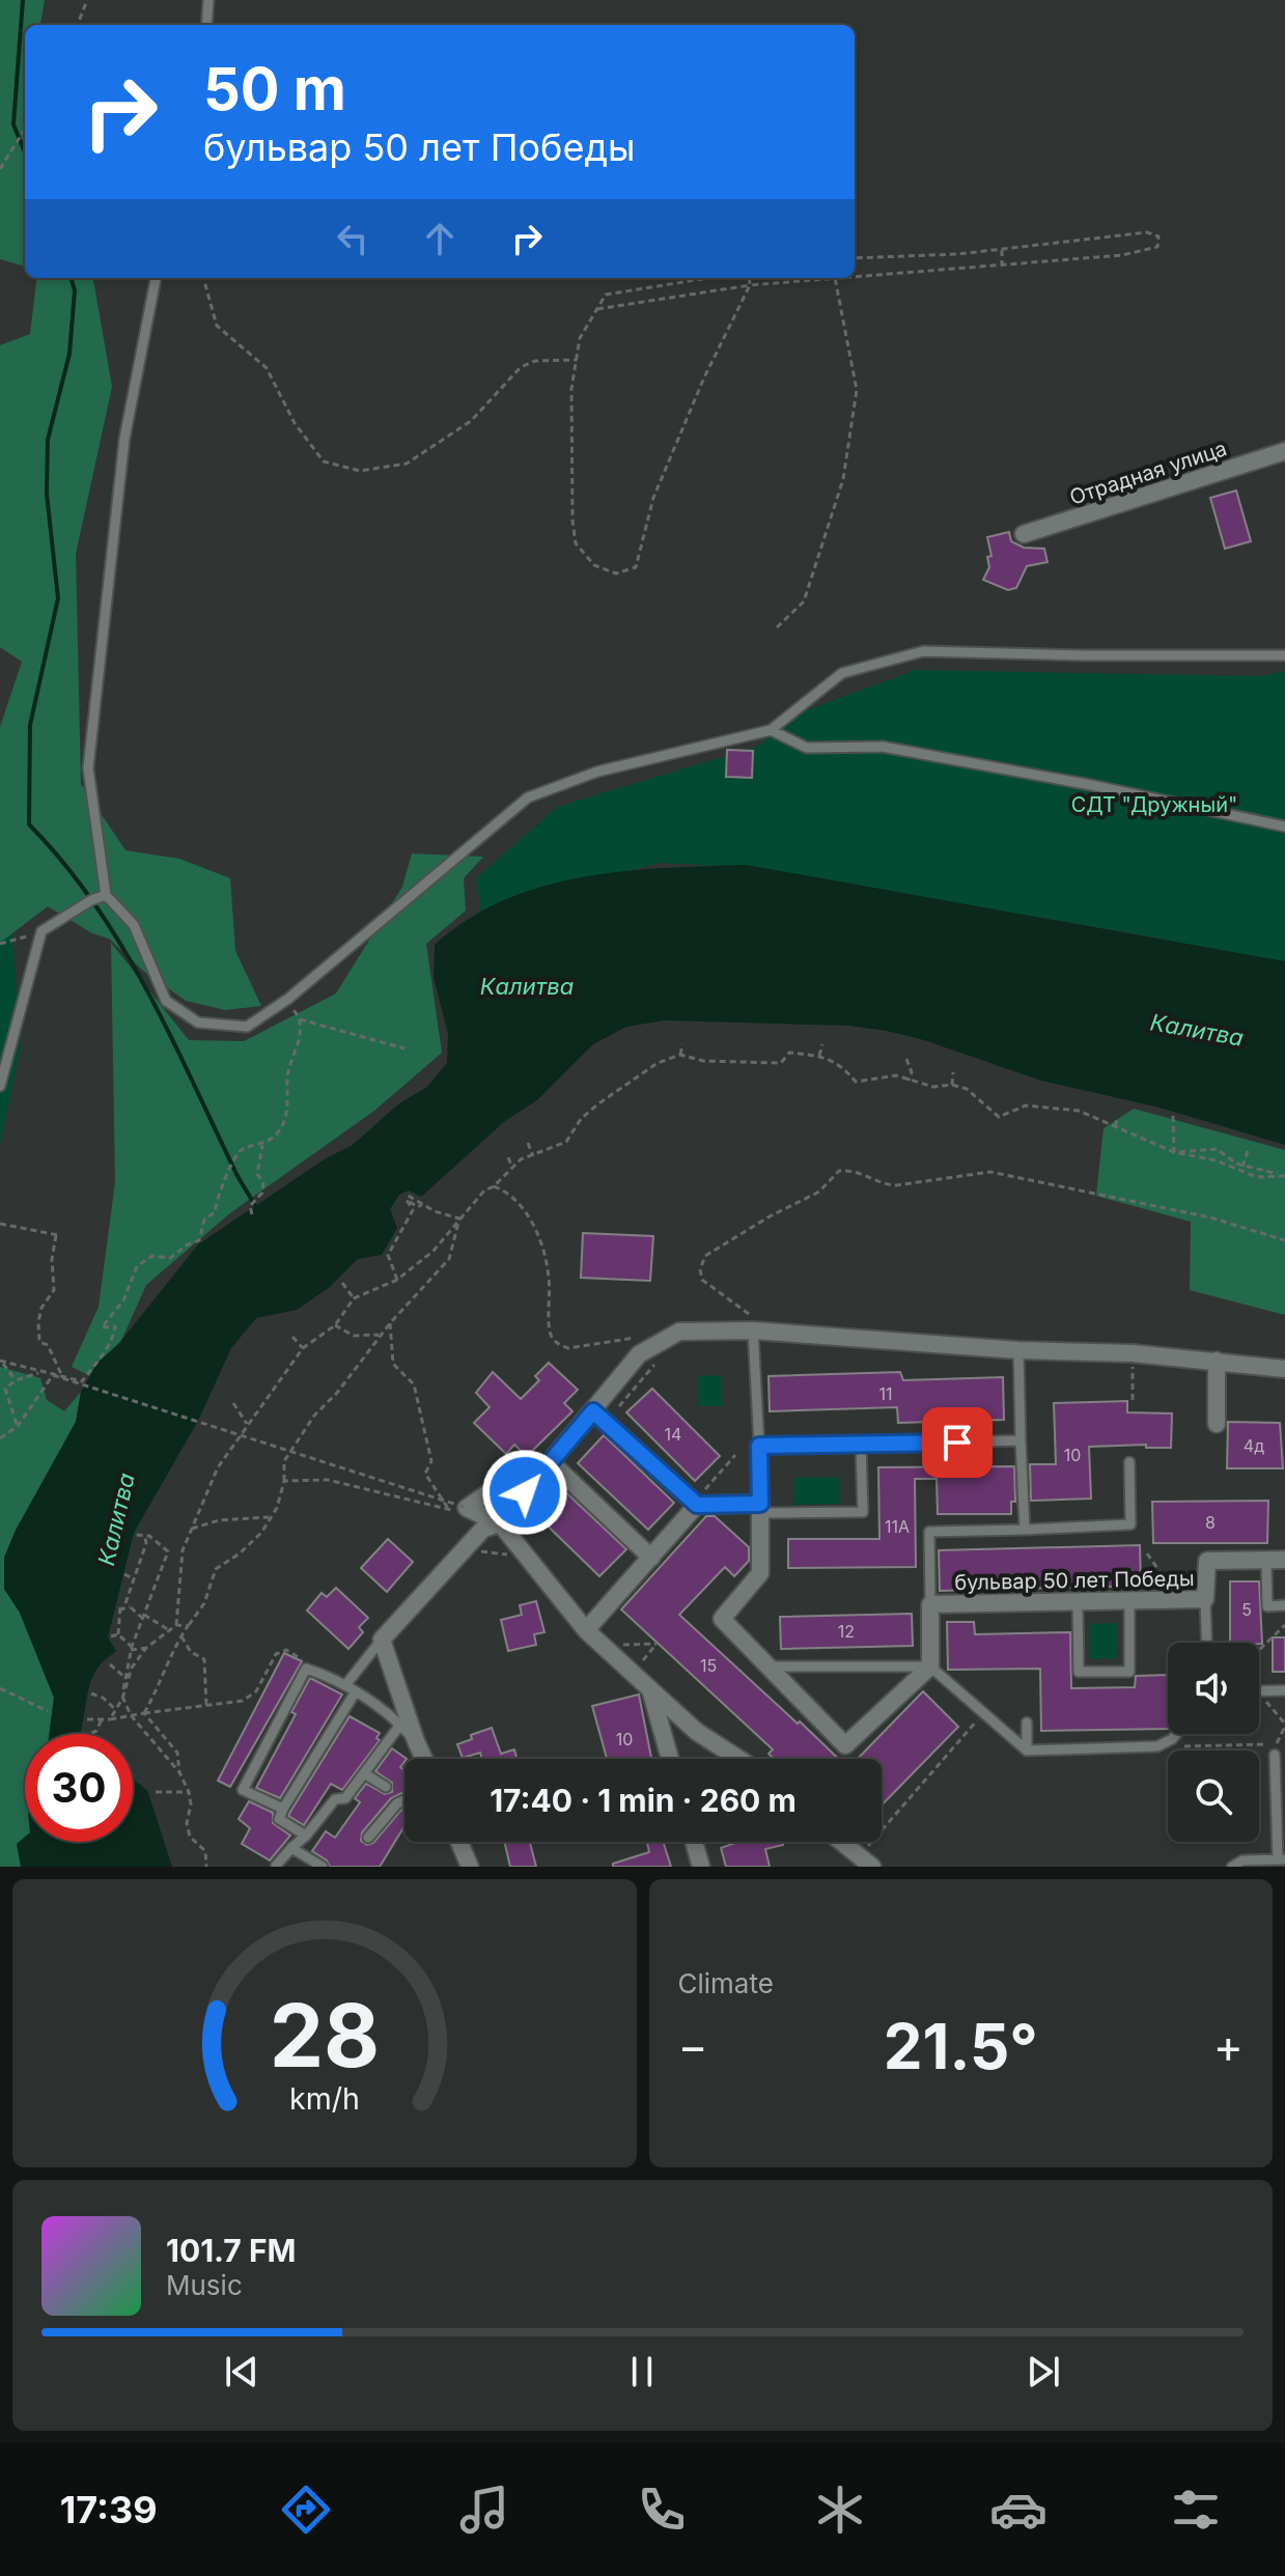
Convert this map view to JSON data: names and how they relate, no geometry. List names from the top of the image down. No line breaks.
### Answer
{"streets":{"street":["Отрадная улица","бульвар 50 лет Победы"]},"water":["Калитва"],"parks":["СДТ \"Дружный\""],"house_numbers":["11","14","4д","10","8","11А","5","12","15","10"],"page":{"turn":["50 m","бульвар 50 лет Победы"],"limit":"30","trip":"17:40 · 1 min · 260 m","tile":"Climate","heat":["−","21.5°","+"],"song":["101.7 FM","Music"],"tabs":"17:39","gauge":["28","km/h"]}}
